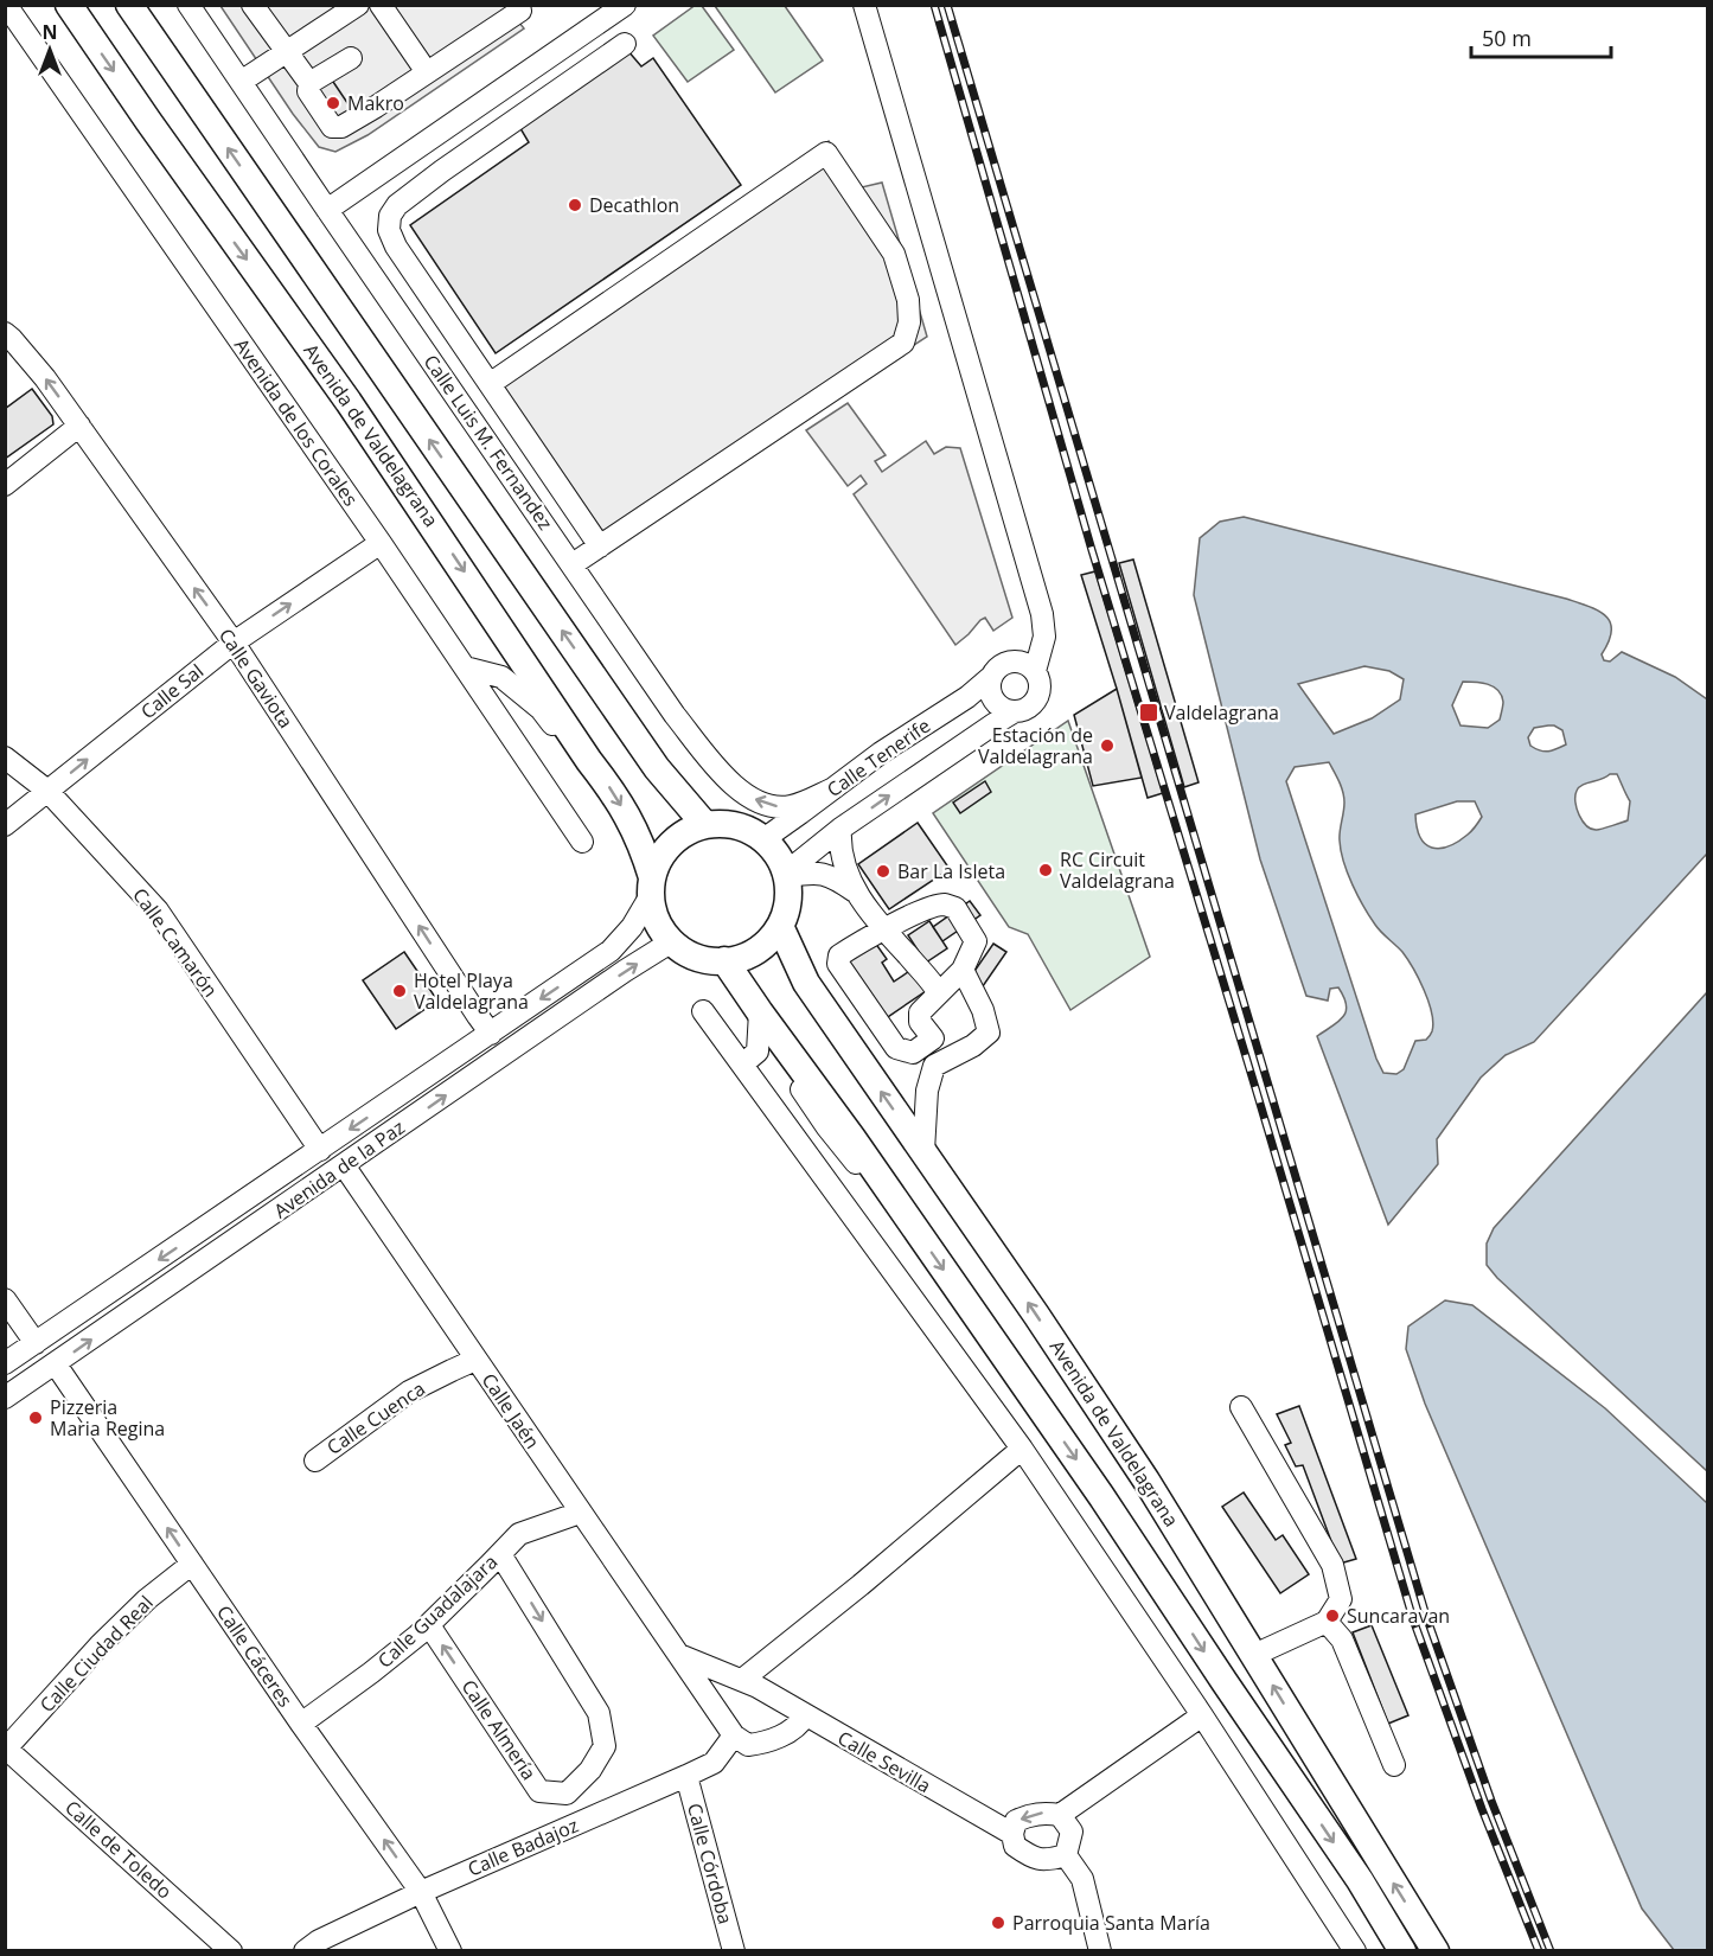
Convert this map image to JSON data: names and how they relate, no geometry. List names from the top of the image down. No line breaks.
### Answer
{"streets":{"main road":["Avenida de Valdelagrana"],"street":["Avenida de los Corales","Calle Luis M. Fernandez","Calle Gaviota","Calle Sal","Calle Tenerife","Calle Camarón","Avenida de la Paz","Calle Jaén","Calle Cuenca","Calle Guadalajara","Calle Ciudad Real","Calle Cáceres","Calle Almería","Calle Sevilla","Calle Badajoz","Calle de Toledo","Calle Córdoba"]},"crossings":[["Avenida de los Corales","Calle Sal"],["Avenida de Valdelagrana","Calle Tenerife"],["Avenida de Valdelagrana","Avenida de la Paz"],["Calle Luis M. Fernandez","Calle Tenerife"],["Calle Gaviota","Calle Sal"],["Calle Gaviota","Avenida de la Paz"],["Calle Sal","Calle Camarón"],["Calle Tenerife","Avenida de la Paz"],["Calle Camarón","Avenida de la Paz"],["Avenida de la Paz","Calle Jaén"],["Avenida de la Paz","Calle Cáceres"],["Calle Jaén","Calle Cuenca"],["Calle Jaén","Calle Guadalajara"],["Calle Jaén","Calle Badajoz"],["Calle Guadalajara","Calle Cáceres"],["Calle Guadalajara","Calle Almería"],["Calle Ciudad Real","Calle Cáceres"],["Calle Ciudad Real","Calle de Toledo"],["Calle Cáceres","Calle Badajoz"],["Calle Badajoz","Calle Córdoba"]],"one_way":["Calle Gaviota","Calle Sal","Calle Cáceres"],"places":{"other":["Makro","Decathlon","Estación de Valdelagrana","RC Circuit Valdelagrana","Bar La Isleta","Hotel Playa Valdelagrana","Pizzeria Maria Regina","Suncaravan","Parroquia Santa María"],"transit":["Valdelagrana"]},"scale_bar":"50 m","north":"top"}
